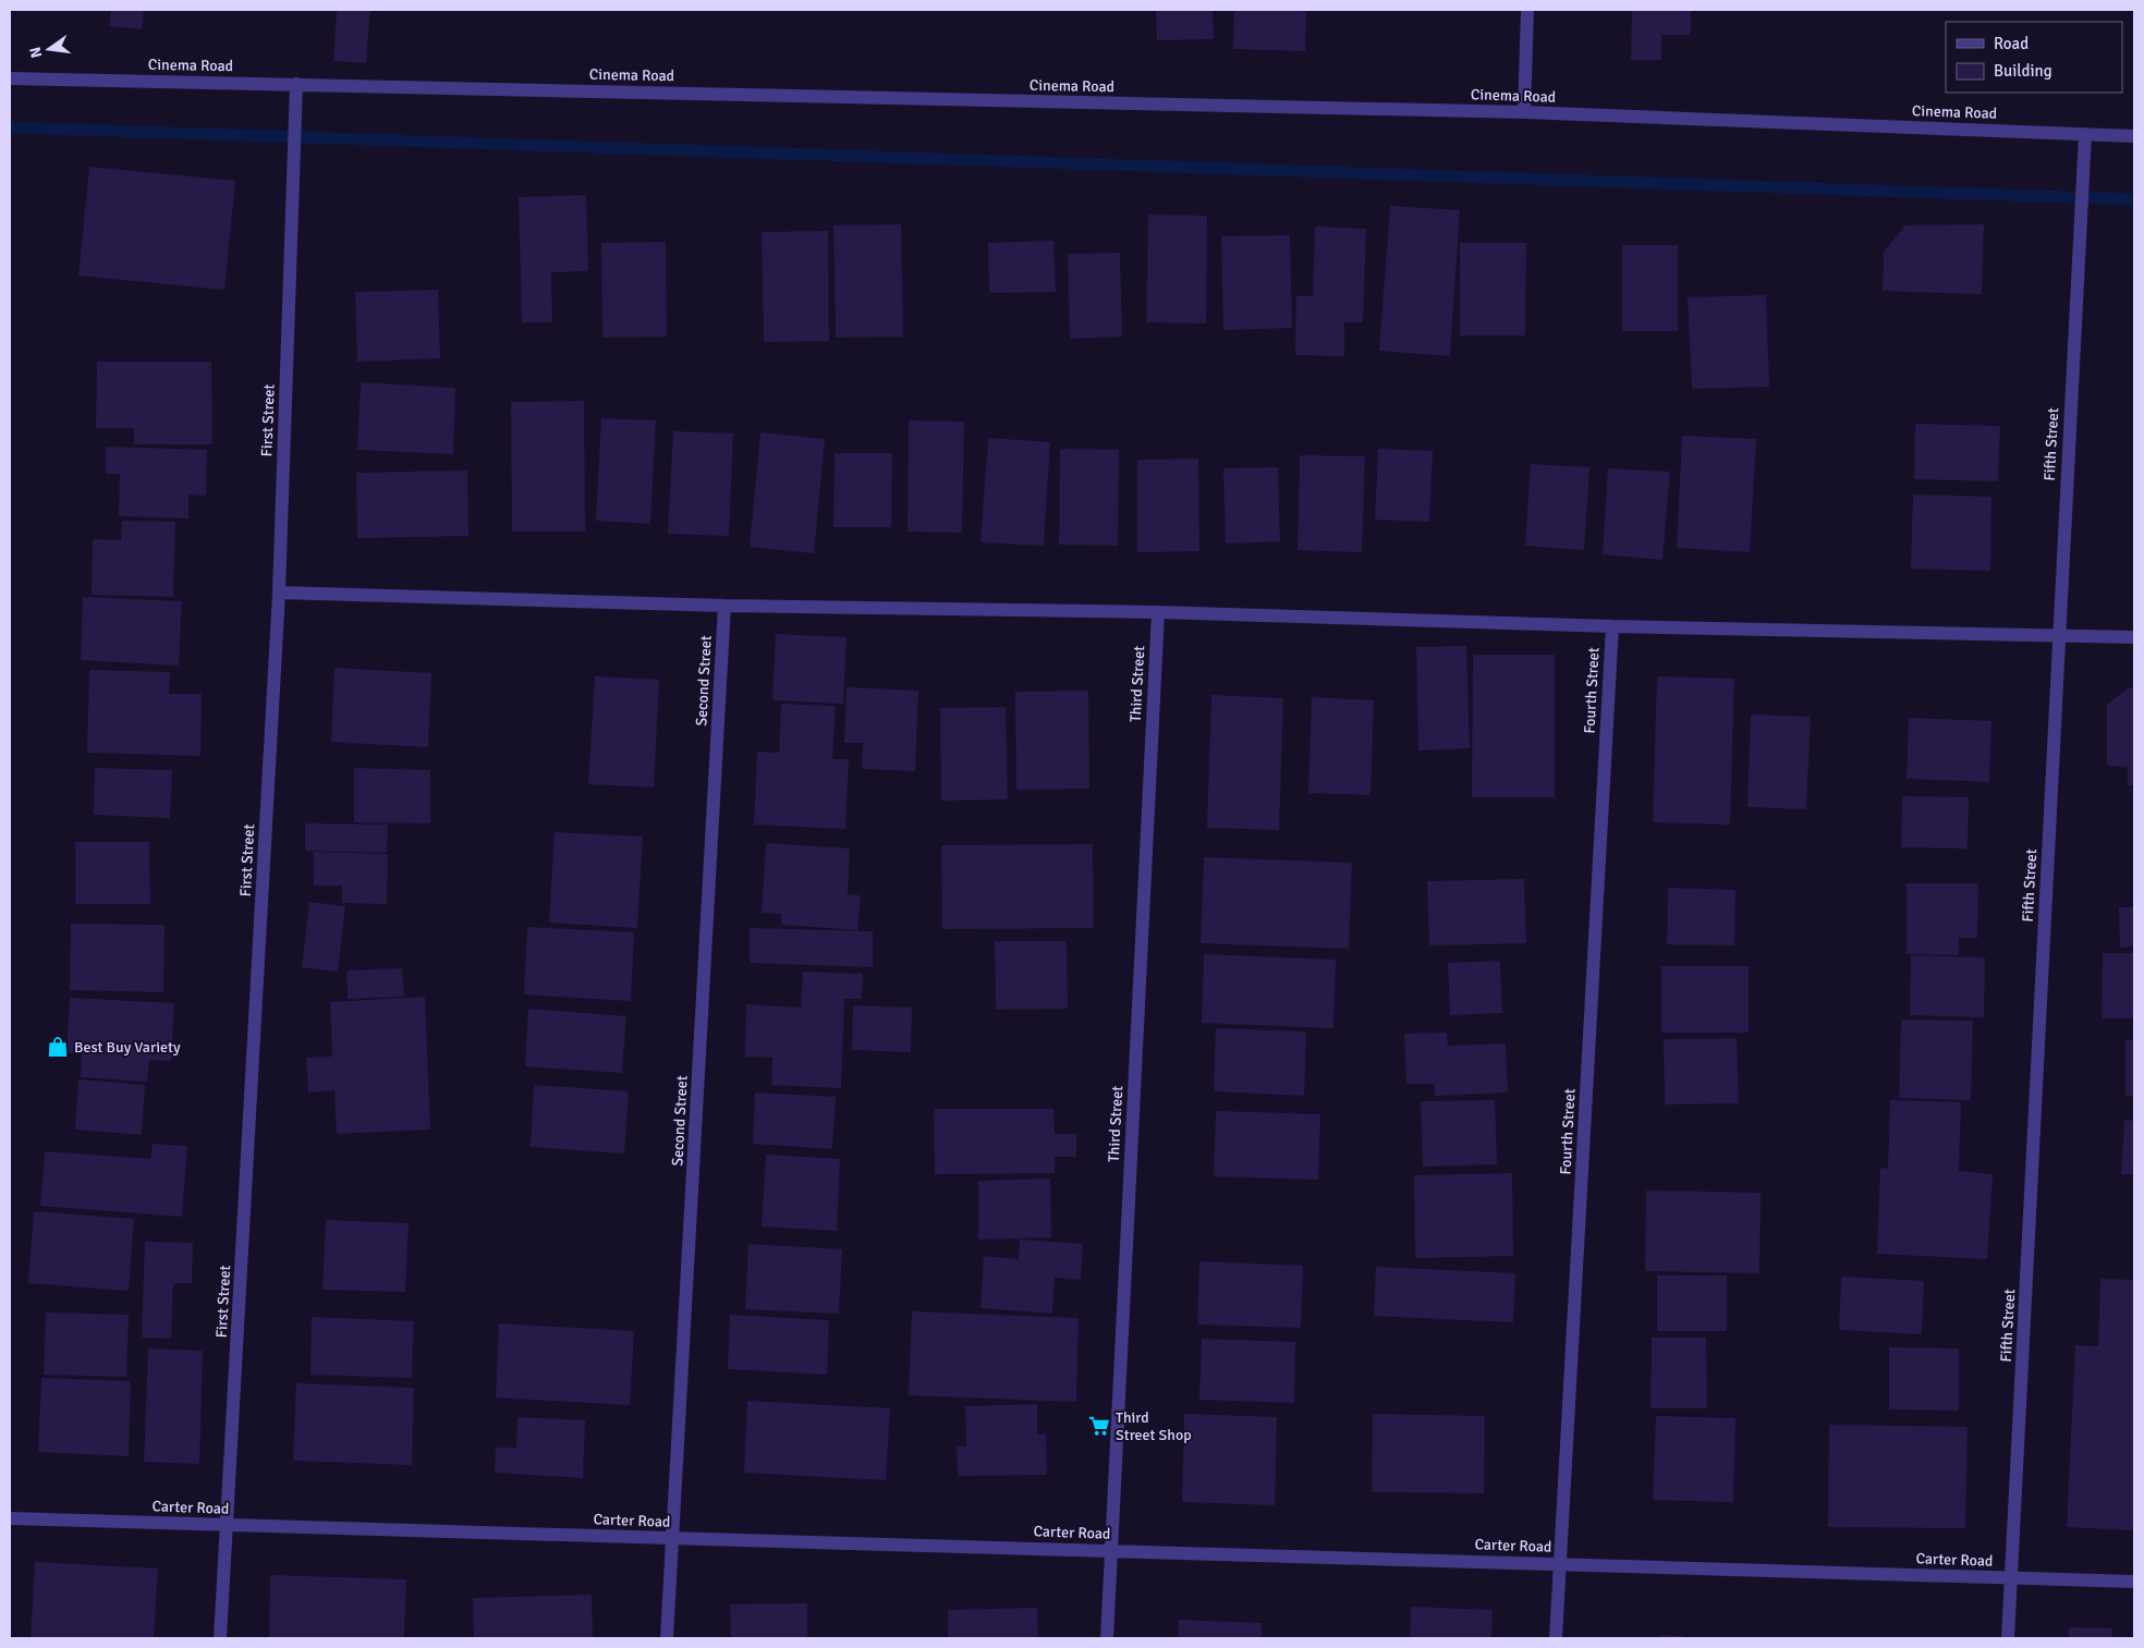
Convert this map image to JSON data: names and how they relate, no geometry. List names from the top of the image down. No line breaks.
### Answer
{"streets":{"street":["Cinema Road","First Street","Fifth Street","Second Street","Third Street","Fourth Street","Carter Road"]},"crossings":[["Cinema Road","First Street"],["Cinema Road","Fifth Street"],["First Street","Carter Road"],["Fifth Street","Carter Road"],["Second Street","Carter Road"],["Third Street","Carter Road"],["Fourth Street","Carter Road"]],"places":{"shop":["Best Buy Variety"],"supermarket":["Third Street Shop"]},"legend":["Road","Building"],"north":"left"}
